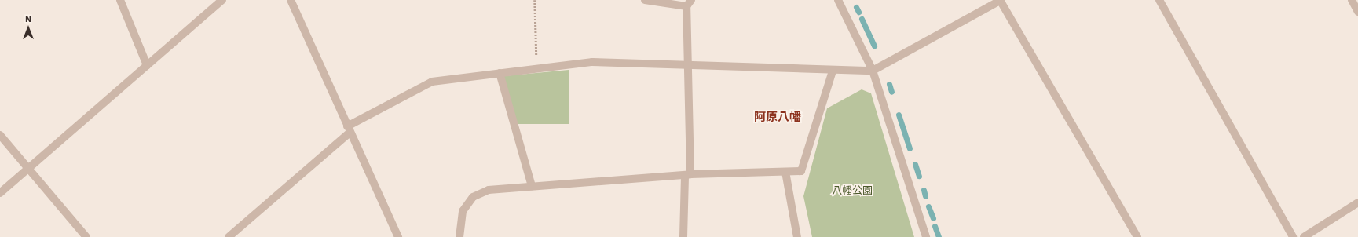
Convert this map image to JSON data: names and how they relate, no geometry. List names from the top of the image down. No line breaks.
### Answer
{"districts":["阿原八幡"],"parks":["八幡公園"],"north":"top"}
